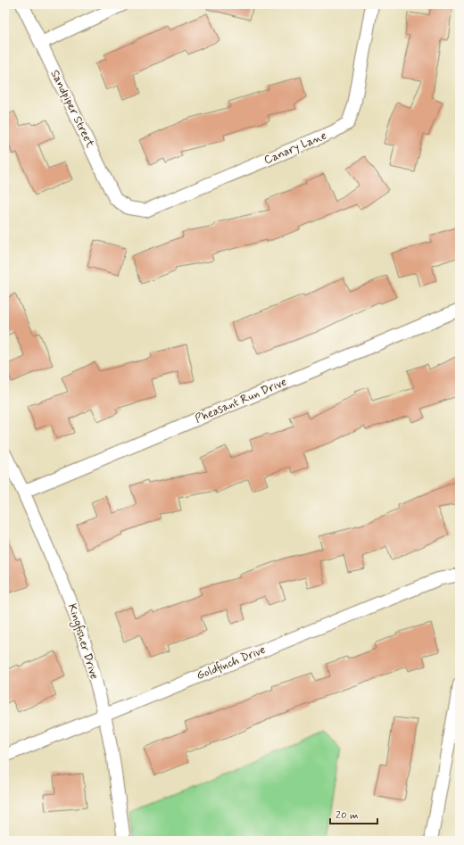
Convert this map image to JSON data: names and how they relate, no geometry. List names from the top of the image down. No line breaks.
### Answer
{"streets":{"street":["Sandpiper Street","Canary Lane","Pheasant Run Drive","Kingfisher Drive","Goldfinch Drive"]},"crossings":[["Sandpiper Street","Canary Lane"],["Pheasant Run Drive","Kingfisher Drive"],["Kingfisher Drive","Goldfinch Drive"]],"scale_bar":"20 m"}
